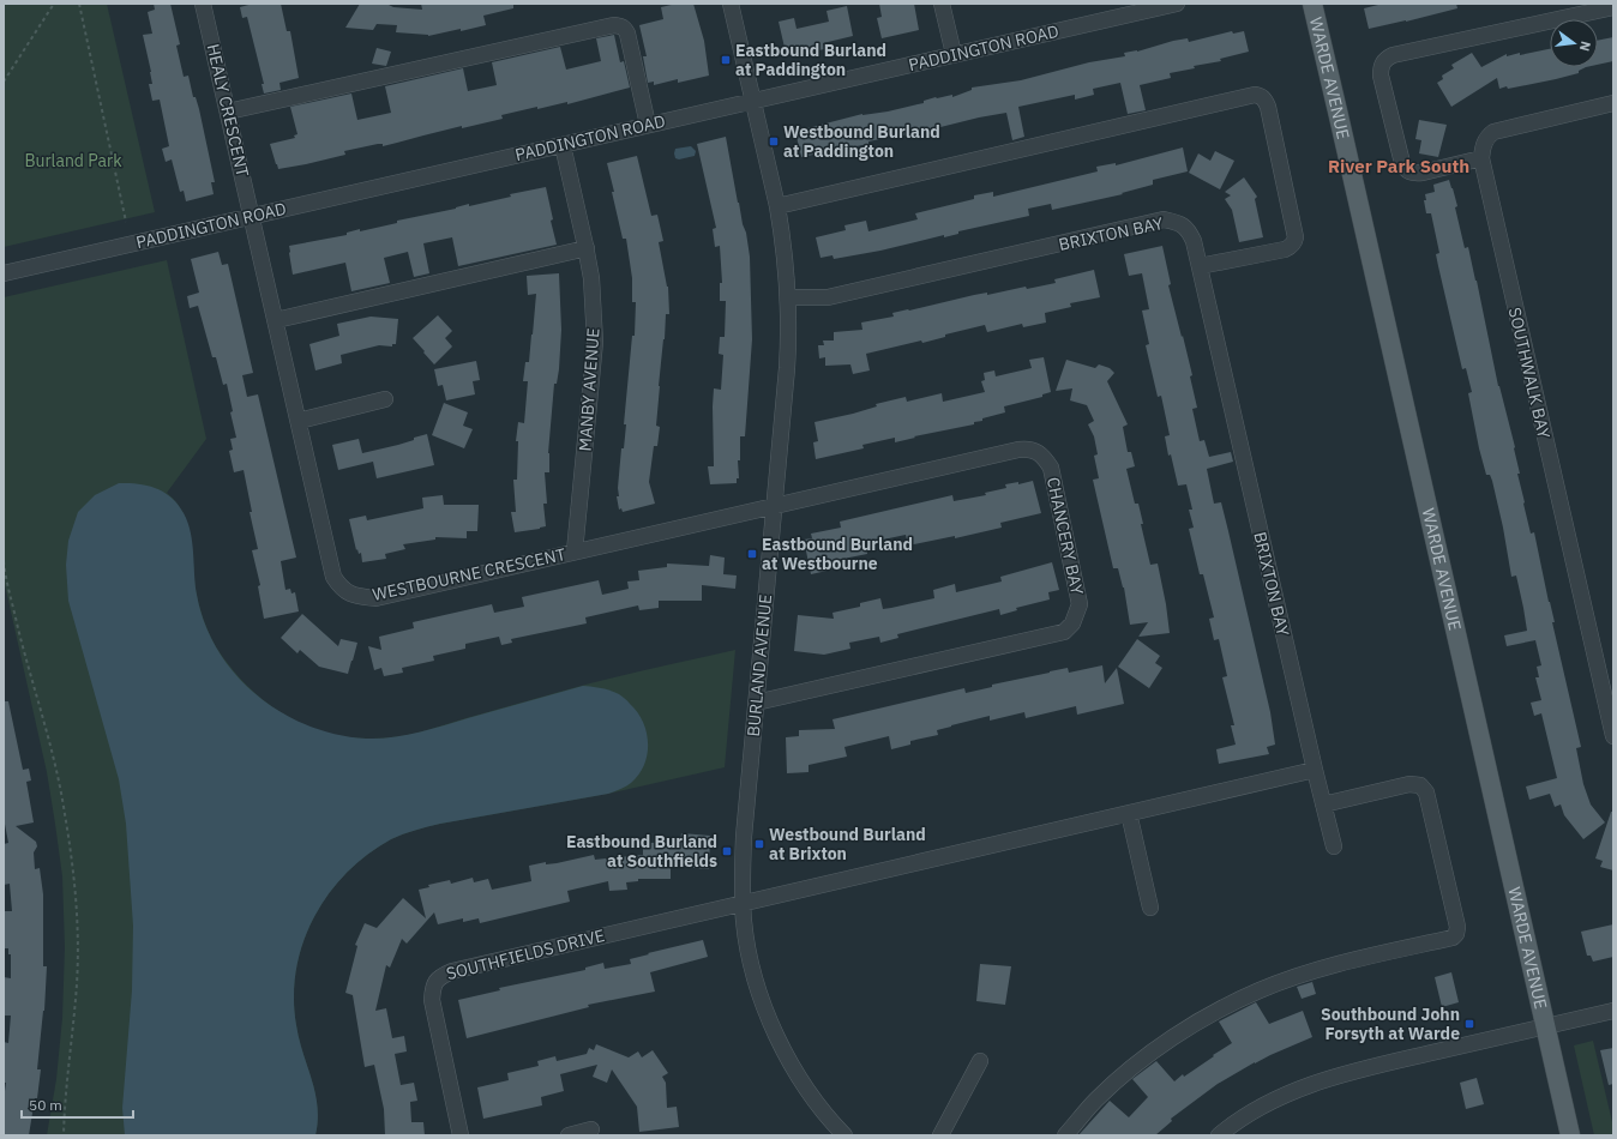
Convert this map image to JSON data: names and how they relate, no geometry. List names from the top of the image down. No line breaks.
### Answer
{"streets":{"main road":["WARDE AVENUE"],"street":["PADDINGTON ROAD","HEALY CRESCENT","BRIXTON BAY","SOUTHWALK BAY","MANBY AVENUE","CHANCERY BAY","WESTBOURNE CRESCENT","BURLAND AVENUE","SOUTHFIELDS DRIVE"]},"crossings":[["PADDINGTON ROAD","HEALY CRESCENT"],["PADDINGTON ROAD","MANBY AVENUE"],["PADDINGTON ROAD","WESTBOURNE CRESCENT"],["PADDINGTON ROAD","BURLAND AVENUE"],["HEALY CRESCENT","WESTBOURNE CRESCENT"],["BRIXTON BAY","BURLAND AVENUE"],["MANBY AVENUE","WESTBOURNE CRESCENT"],["CHANCERY BAY","WESTBOURNE CRESCENT"],["CHANCERY BAY","BURLAND AVENUE"],["WESTBOURNE CRESCENT","BURLAND AVENUE"],["BURLAND AVENUE","SOUTHFIELDS DRIVE"]],"districts":["River Park South"],"parks":["Burland Park"],"places":{"transit":["Eastbound Burland at Paddington","Westbound Burland at Paddington","Eastbound Burland at Westbourne","Westbound Burland at Brixton","Eastbound Burland at Southfields","Southbound John Forsyth at Warde"]},"scale_bar":"50 m","north":"right"}
